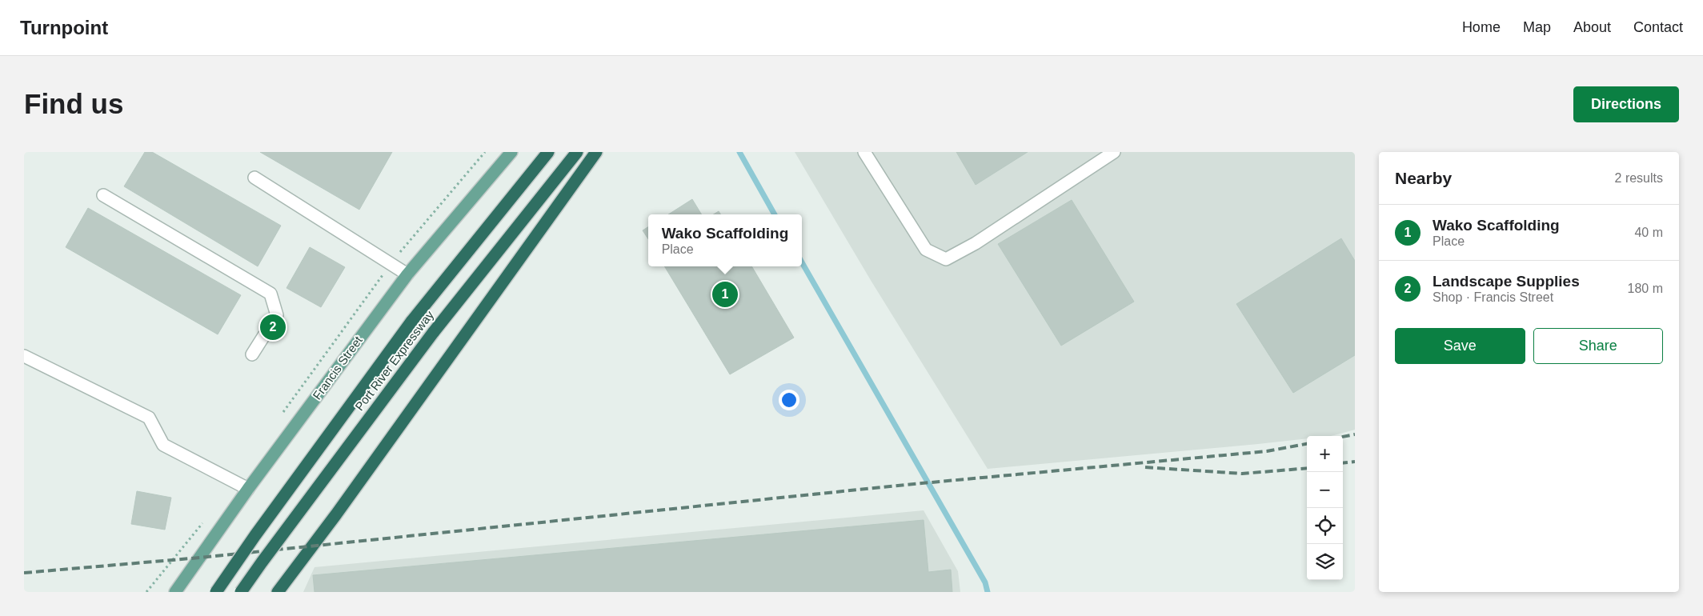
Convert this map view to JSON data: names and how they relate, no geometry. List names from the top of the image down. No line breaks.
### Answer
{"streets":{"highway":["Port River Expressway"],"main road":["Francis Street"]},"page":{"header":"Turnpoint","nav":["Home","Map","About","Contact"],"buttons":["Directions",["Save","Share"]],"title":"Find us","heading":["Nearby","2 results"],"list":[{"mark":"1","name":"Wako Scaffolding","note":"Place","value":"40 m"},{"mark":"2","name":"Landscape Supplies","note":"Shop · Francis Street","value":"180 m"}],"popup":["Wako Scaffolding","Place"],"pins":["1","2"],"map_buttons":["+","−"]}}
